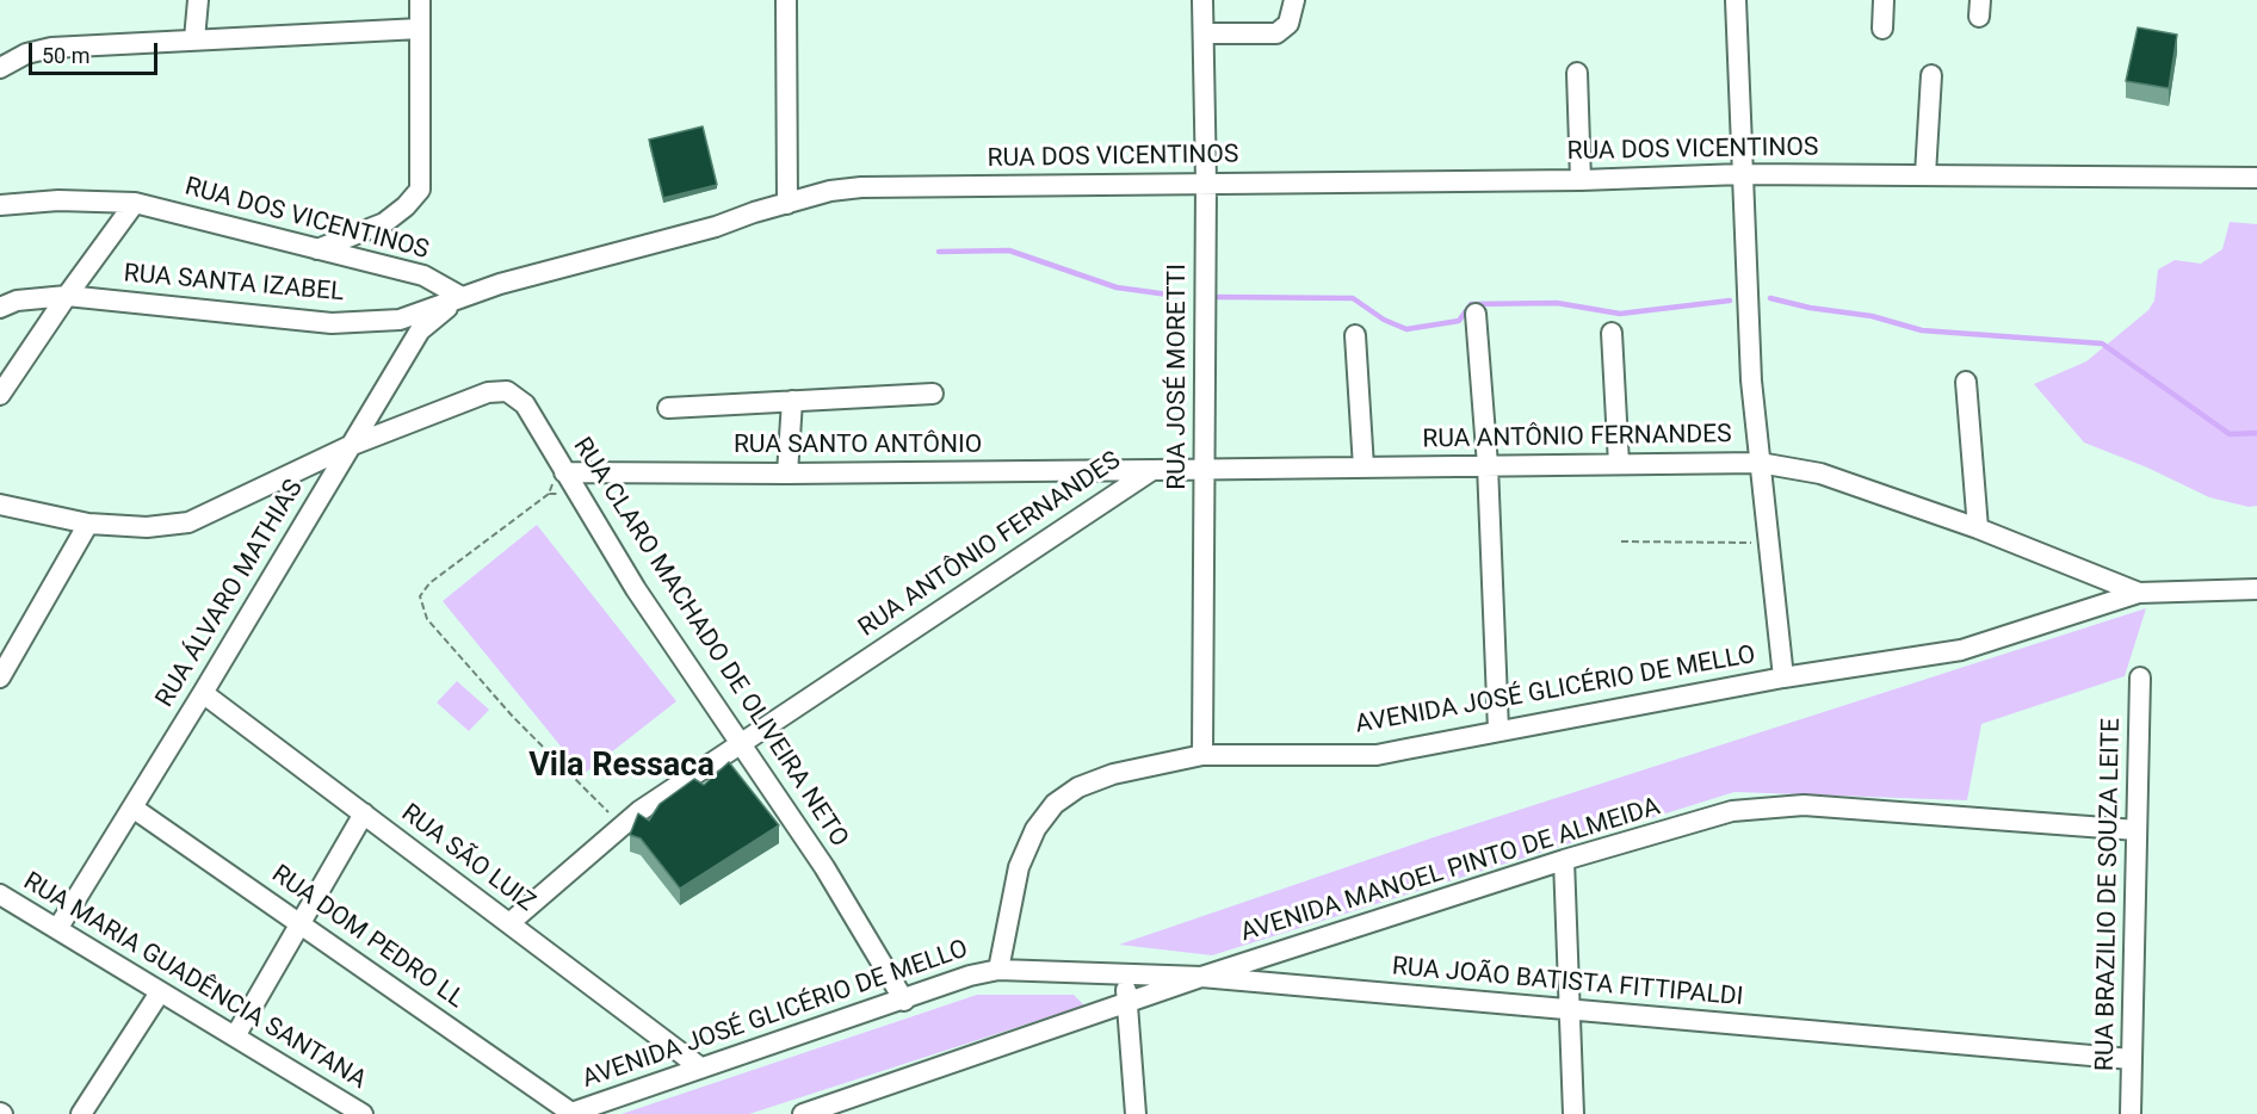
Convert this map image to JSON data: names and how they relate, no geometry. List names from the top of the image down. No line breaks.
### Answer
{"streets":{"street":["RUA DOS VICENTINOS","RUA SANTA IZABEL","RUA JOSÉ MORETTI","RUA ANTÔNIO FERNANDES","RUA SANTO ANTÔNIO","RUA ÁLVARO MATHIAS","RUA CLARO MACHADO DE OLIVEIRA NETO","AVENIDA JOSÉ GLICÉRIO DE MELLO","RUA SÃO LUIZ","AVENIDA MANOEL PINTO DE ALMEIDA","RUA BRAZILIO DE SOUZA LEITE","RUA DOM PEDRO LL","RUA MARIA GUADÊNCIA SANTANA","RUA JOÃO BATISTA FITTIPALDI"]},"crossings":[["RUA DOS VICENTINOS","RUA SANTA IZABEL"],["RUA DOS VICENTINOS","RUA JOSÉ MORETTI"],["RUA DOS VICENTINOS","RUA ÁLVARO MATHIAS"],["RUA SANTA IZABEL","RUA ÁLVARO MATHIAS"],["RUA JOSÉ MORETTI","RUA ANTÔNIO FERNANDES"],["RUA JOSÉ MORETTI","AVENIDA JOSÉ GLICÉRIO DE MELLO"],["RUA ANTÔNIO FERNANDES","RUA SANTO ANTÔNIO"],["RUA ANTÔNIO FERNANDES","RUA CLARO MACHADO DE OLIVEIRA NETO"],["RUA ANTÔNIO FERNANDES","AVENIDA JOSÉ GLICÉRIO DE MELLO"],["RUA ANTÔNIO FERNANDES","RUA SÃO LUIZ"],["RUA SANTO ANTÔNIO","RUA CLARO MACHADO DE OLIVEIRA NETO"],["RUA ÁLVARO MATHIAS","RUA CLARO MACHADO DE OLIVEIRA NETO"],["RUA ÁLVARO MATHIAS","RUA SÃO LUIZ"],["RUA ÁLVARO MATHIAS","RUA DOM PEDRO LL"],["RUA ÁLVARO MATHIAS","RUA MARIA GUADÊNCIA SANTANA"],["RUA CLARO MACHADO DE OLIVEIRA NETO","AVENIDA JOSÉ GLICÉRIO DE MELLO"],["AVENIDA JOSÉ GLICÉRIO DE MELLO","RUA SÃO LUIZ"],["AVENIDA JOSÉ GLICÉRIO DE MELLO","RUA DOM PEDRO LL"],["AVENIDA JOSÉ GLICÉRIO DE MELLO","RUA JOÃO BATISTA FITTIPALDI"],["AVENIDA MANOEL PINTO DE ALMEIDA","RUA BRAZILIO DE SOUZA LEITE"],["AVENIDA MANOEL PINTO DE ALMEIDA","RUA JOÃO BATISTA FITTIPALDI"],["RUA BRAZILIO DE SOUZA LEITE","RUA JOÃO BATISTA FITTIPALDI"]],"districts":["Vila Ressaca"],"scale_bar":"50 m"}
